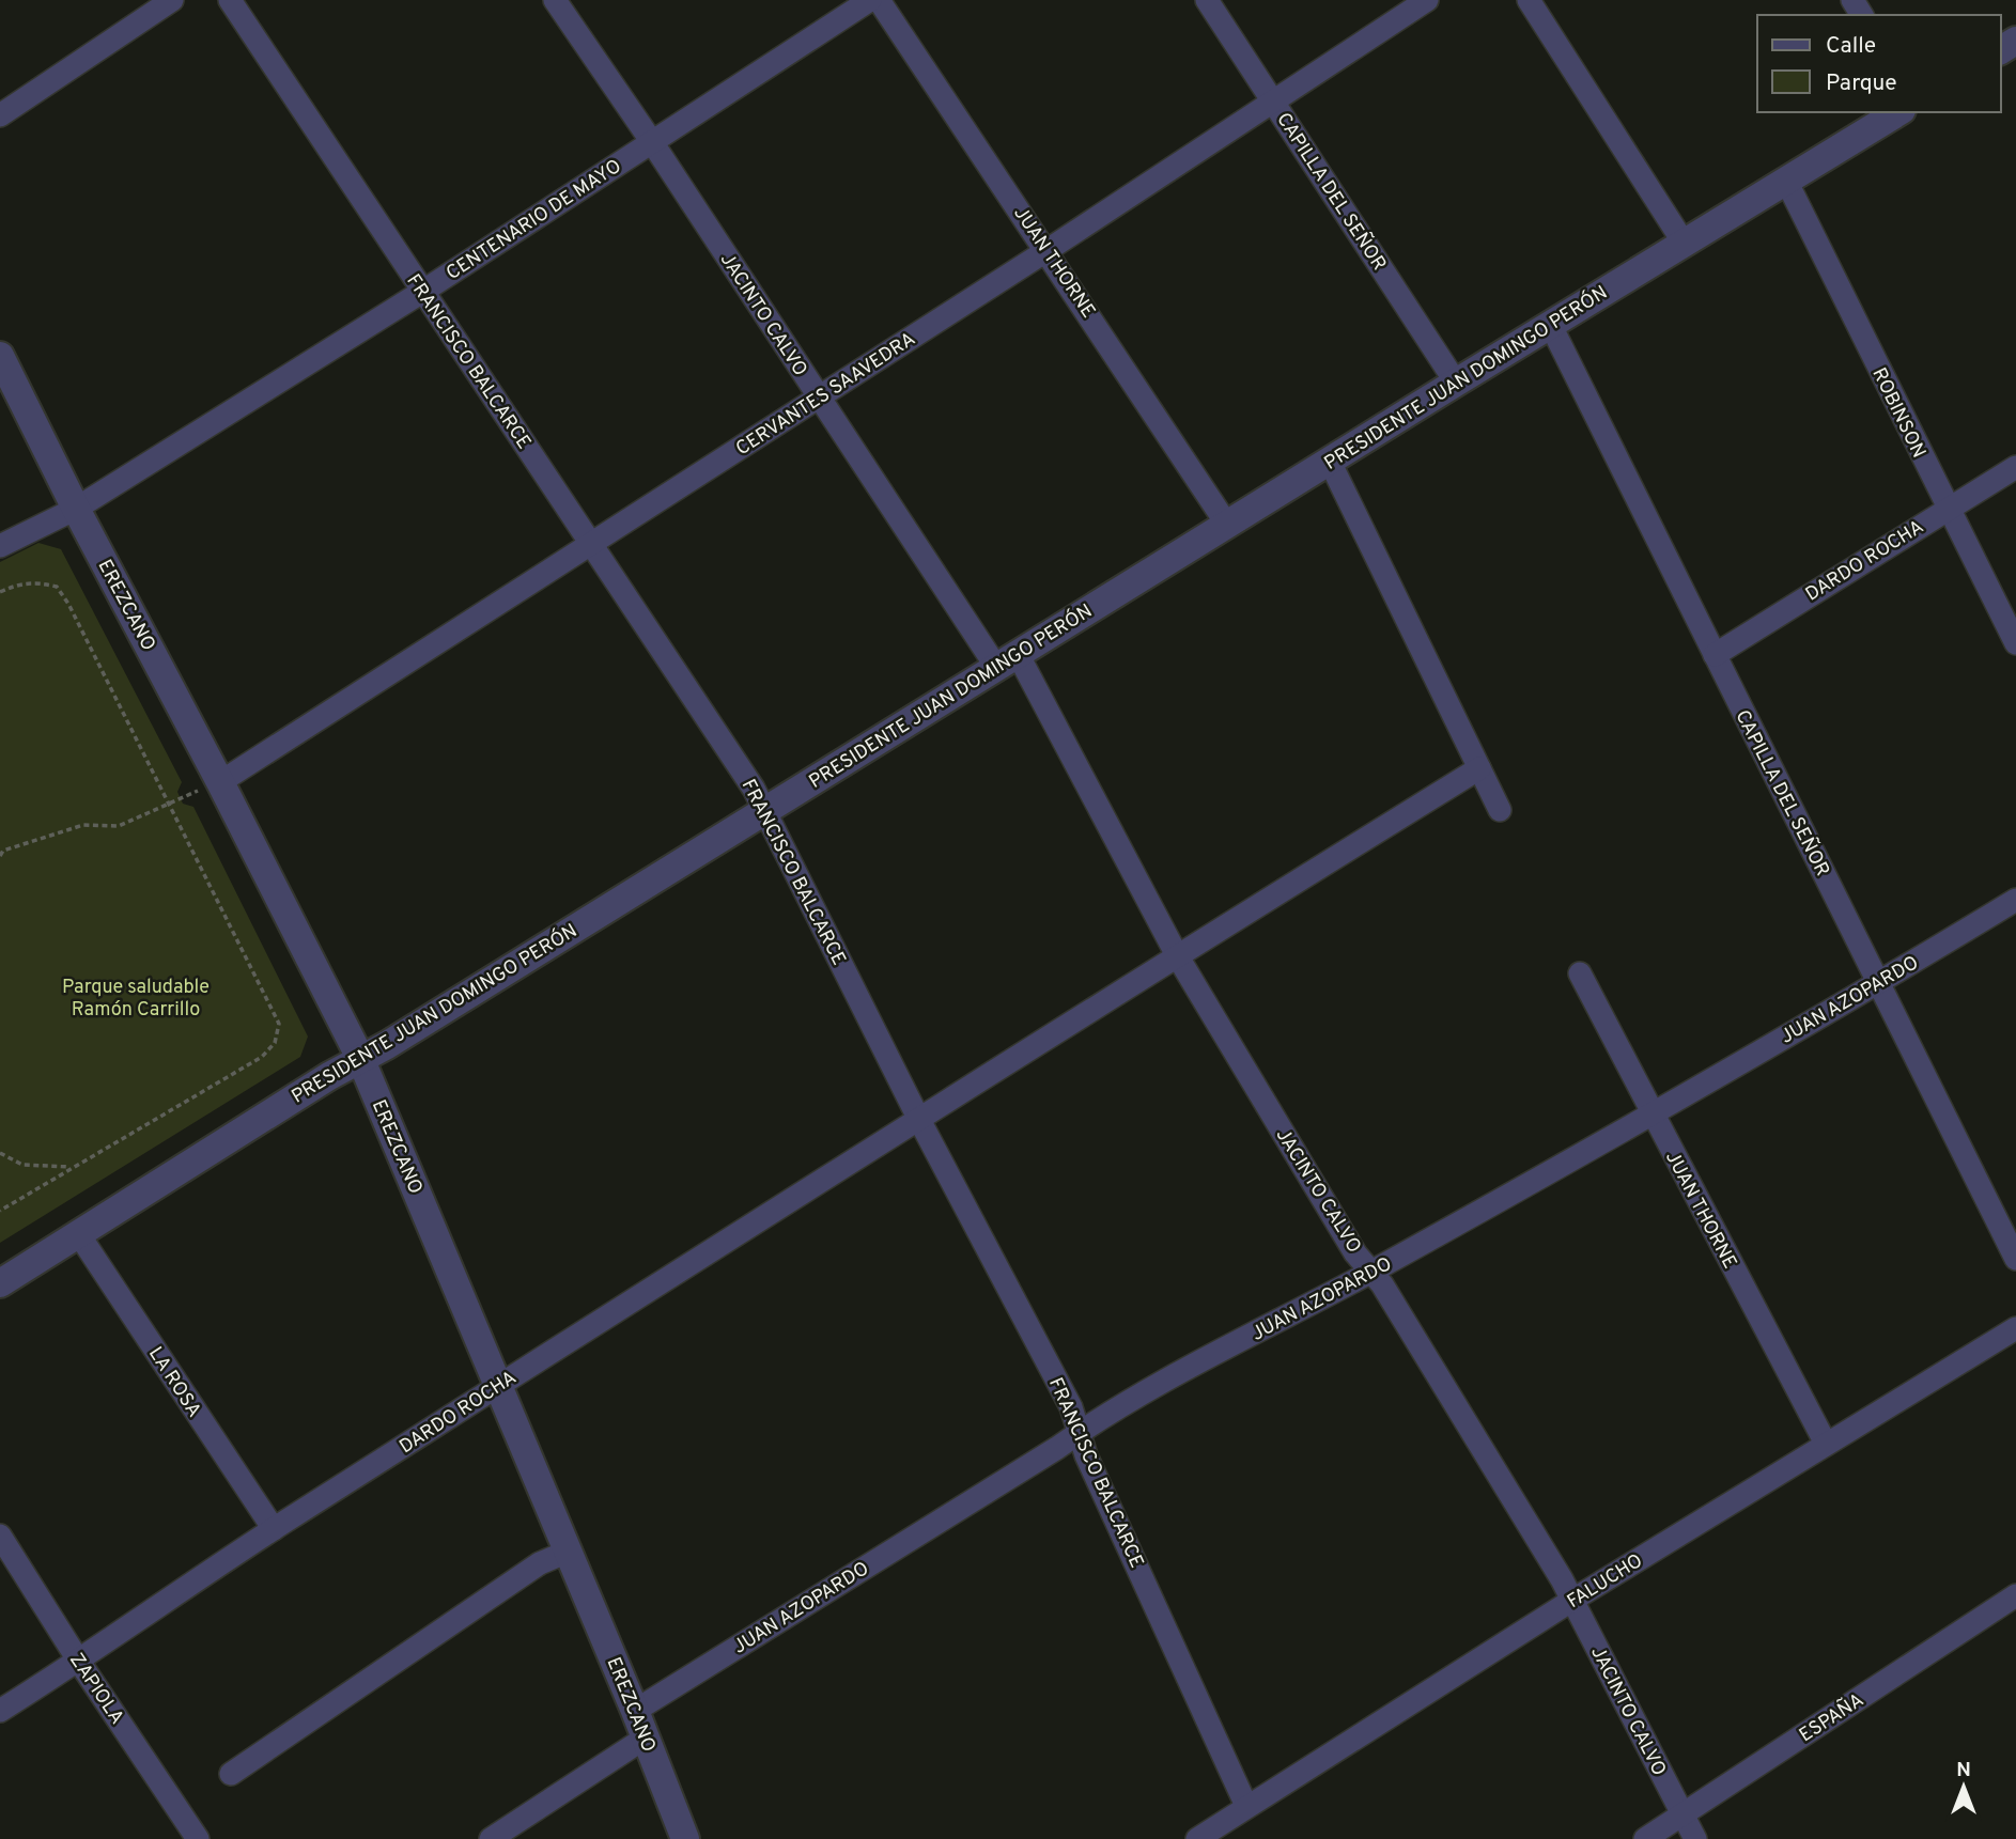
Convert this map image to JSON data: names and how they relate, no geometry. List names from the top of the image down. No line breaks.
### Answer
{"streets":{"street":["CAPILLA DEL SEÑOR","CENTENARIO DE MAYO","JUAN THORNE","JACINTO CALVO","FRANCISCO BALCARCE","PRESIDENTE JUAN DOMINGO PERÓN","CERVANTES SAAVEDRA","ROBINSON","DARDO ROCHA","EREZCANO","JUAN AZOPARDO","LA ROSA","FALUCHO","ZAPIOLA","ESPAÑA"]},"crossings":[["CAPILLA DEL SEÑOR","PRESIDENTE JUAN DOMINGO PERÓN"],["CAPILLA DEL SEÑOR","CERVANTES SAAVEDRA"],["CAPILLA DEL SEÑOR","DARDO ROCHA"],["CAPILLA DEL SEÑOR","JUAN AZOPARDO"],["CENTENARIO DE MAYO","JACINTO CALVO"],["CENTENARIO DE MAYO","FRANCISCO BALCARCE"],["CENTENARIO DE MAYO","EREZCANO"],["JUAN THORNE","PRESIDENTE JUAN DOMINGO PERÓN"],["JUAN THORNE","CERVANTES SAAVEDRA"],["JUAN THORNE","JUAN AZOPARDO"],["JUAN THORNE","FALUCHO"],["JACINTO CALVO","PRESIDENTE JUAN DOMINGO PERÓN"],["JACINTO CALVO","CERVANTES SAAVEDRA"],["JACINTO CALVO","DARDO ROCHA"],["JACINTO CALVO","JUAN AZOPARDO"],["JACINTO CALVO","FALUCHO"],["JACINTO CALVO","ESPAÑA"],["FRANCISCO BALCARCE","PRESIDENTE JUAN DOMINGO PERÓN"],["FRANCISCO BALCARCE","CERVANTES SAAVEDRA"],["FRANCISCO BALCARCE","DARDO ROCHA"],["FRANCISCO BALCARCE","JUAN AZOPARDO"],["FRANCISCO BALCARCE","FALUCHO"],["PRESIDENTE JUAN DOMINGO PERÓN","ROBINSON"],["PRESIDENTE JUAN DOMINGO PERÓN","EREZCANO"],["PRESIDENTE JUAN DOMINGO PERÓN","LA ROSA"],["CERVANTES SAAVEDRA","EREZCANO"],["ROBINSON","DARDO ROCHA"],["DARDO ROCHA","EREZCANO"],["DARDO ROCHA","LA ROSA"],["DARDO ROCHA","ZAPIOLA"],["EREZCANO","JUAN AZOPARDO"]],"parks":["Parque saludable Ramón Carrillo"],"legend":["Calle","Parque"],"north":"top"}
